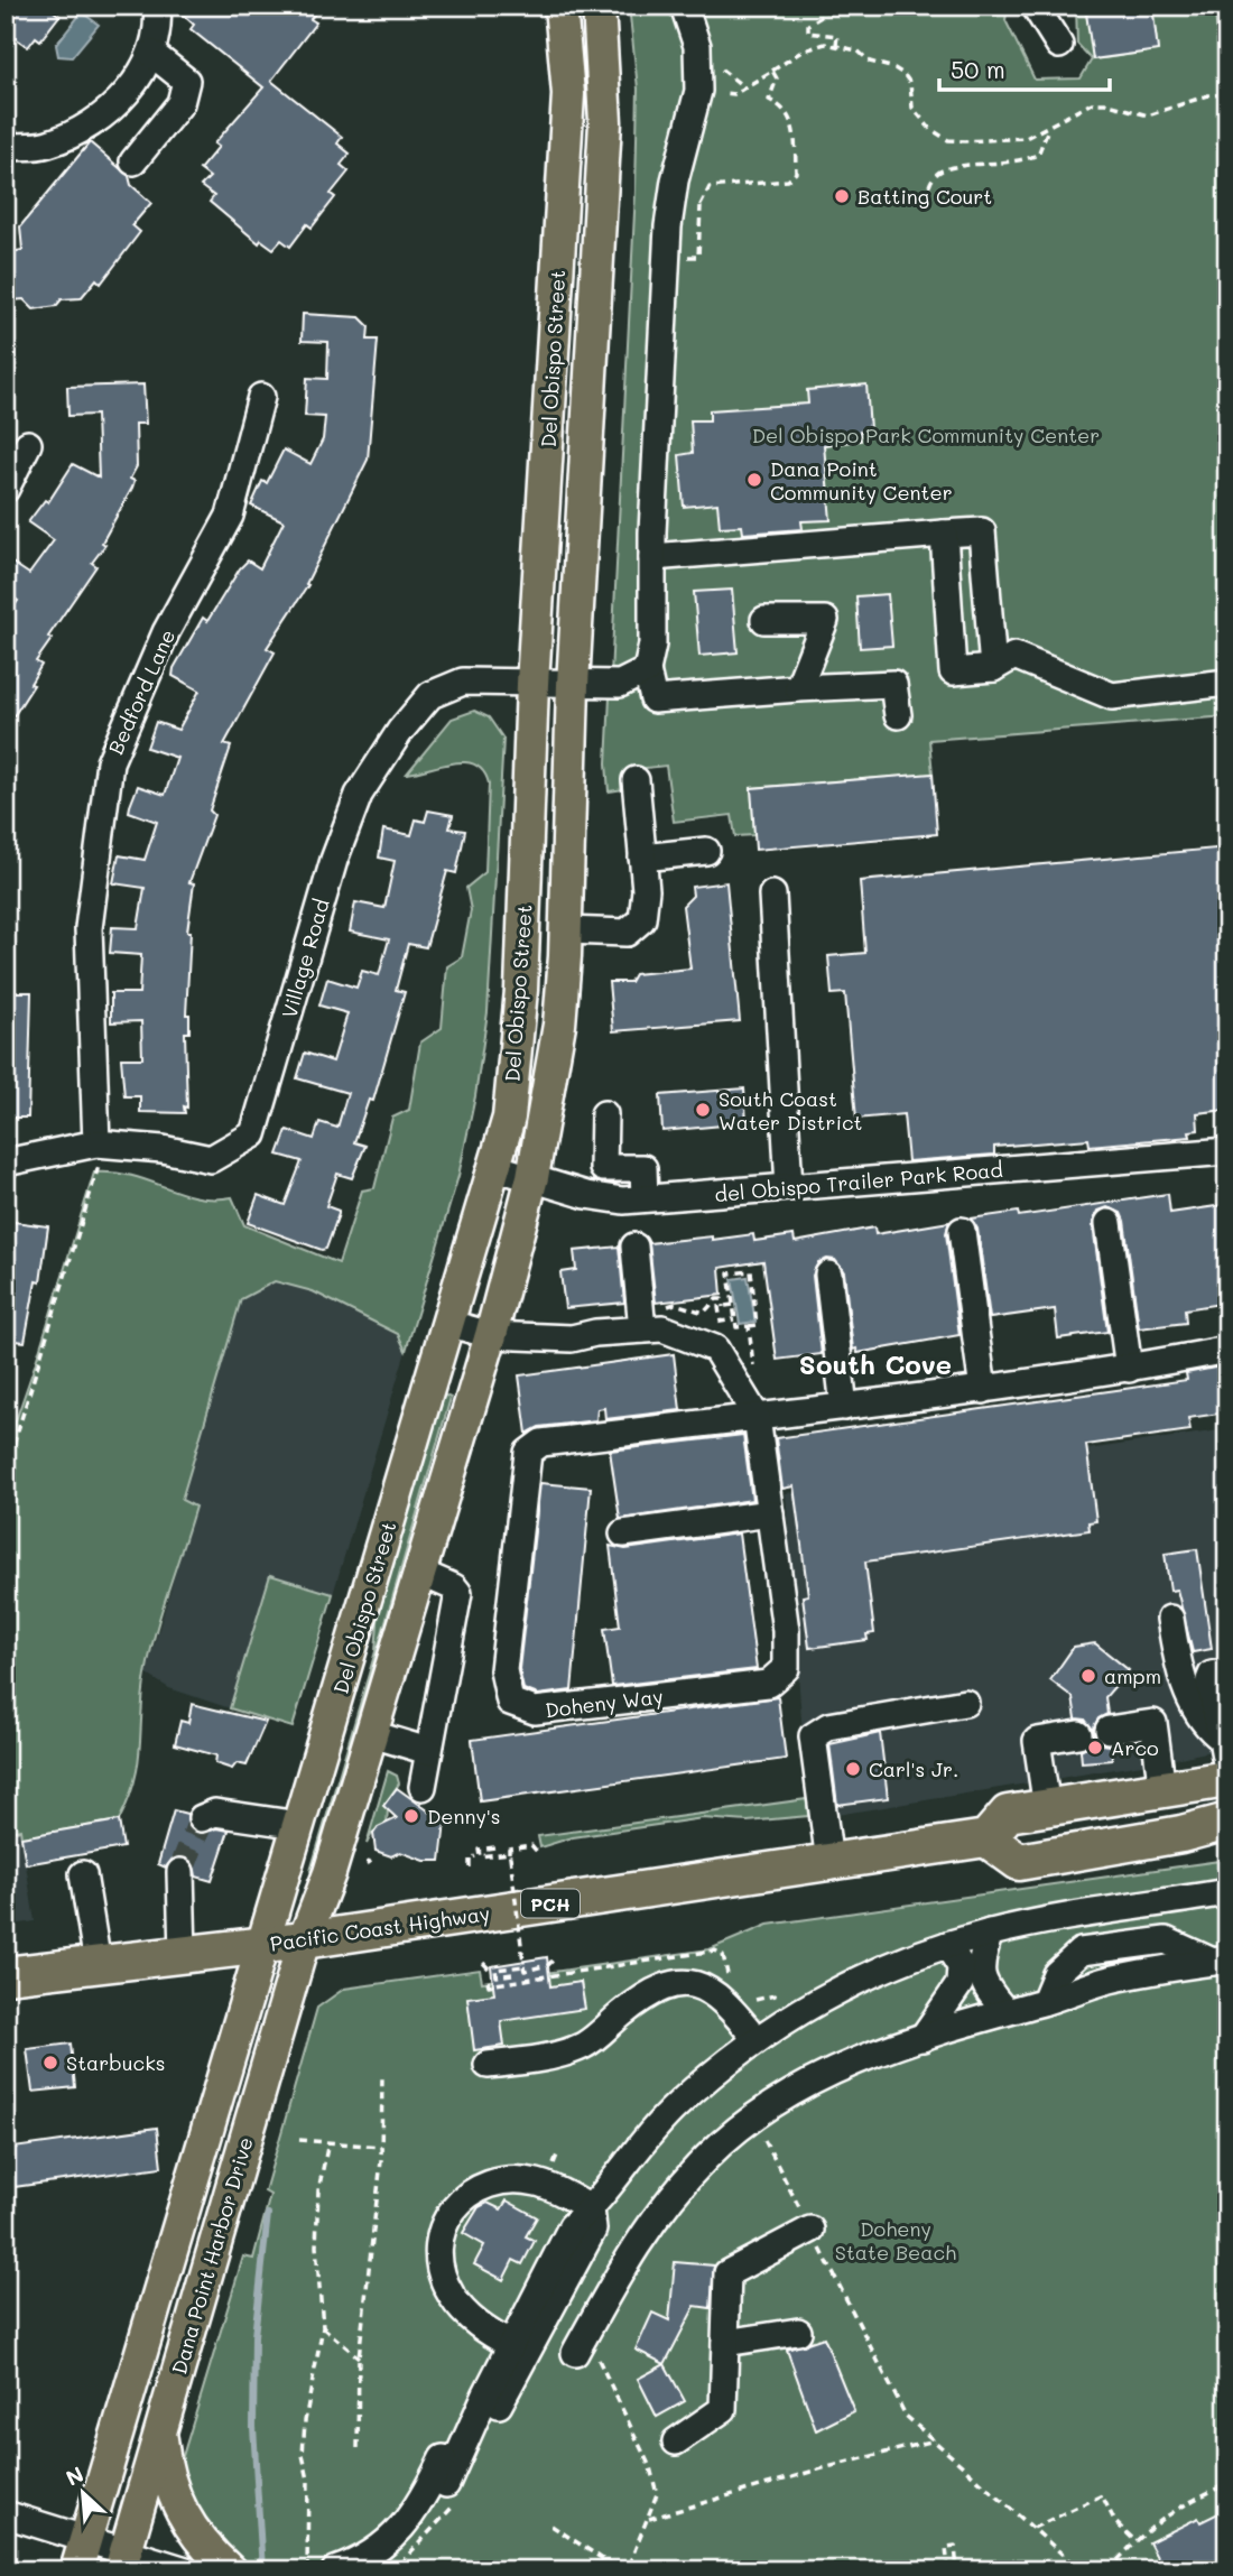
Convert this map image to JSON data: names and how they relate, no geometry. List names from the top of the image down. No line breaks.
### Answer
{"streets":{"highway":["PCH","Pacific Coast Highway"],"main road":["Del Obispo Street","Dana Point Harbor Drive"],"street":["Bedford Lane","Village Road","del Obispo Trailer Park Road","Doheny Way"]},"crossings":[["Del Obispo Street","Village Road"],["Del Obispo Street","del Obispo Trailer Park Road"],["Del Obispo Street","Doheny Way"],["Del Obispo Street","Pacific Coast Highway"],["Del Obispo Street","Dana Point Harbor Drive"],["Bedford Lane","Village Road"],["Pacific Coast Highway","Dana Point Harbor Drive"]],"districts":["South Cove"],"parks":["Del Obispo Park Community Center","Doheny State Beach"],"places":["Batting Court","Dana Point Community Center","South Coast Water District","ampm","Arco","Carl's Jr.","Denny's","Starbucks"],"scale_bar":"50 m","north":"top left"}
